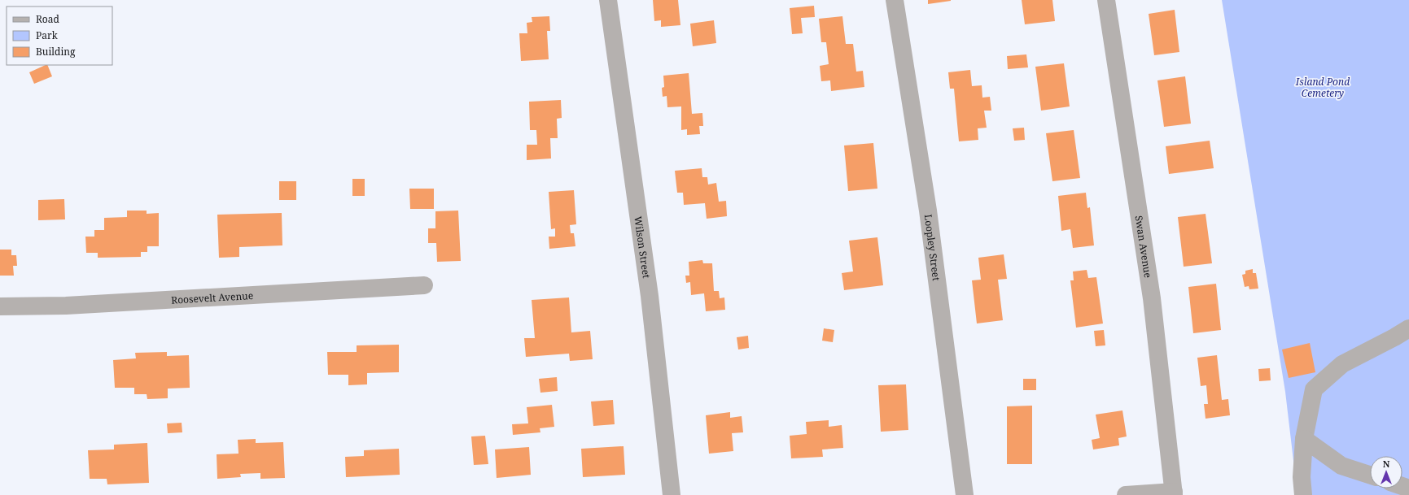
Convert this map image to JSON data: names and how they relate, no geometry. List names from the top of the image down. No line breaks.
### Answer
{"streets":{"street":["Wilson Street","Loopley Street","Swan Avenue","Roosevelt Avenue"]},"parks":["Island Pond Cemetery"],"legend":["Road","Park","Building"],"north":"top"}
